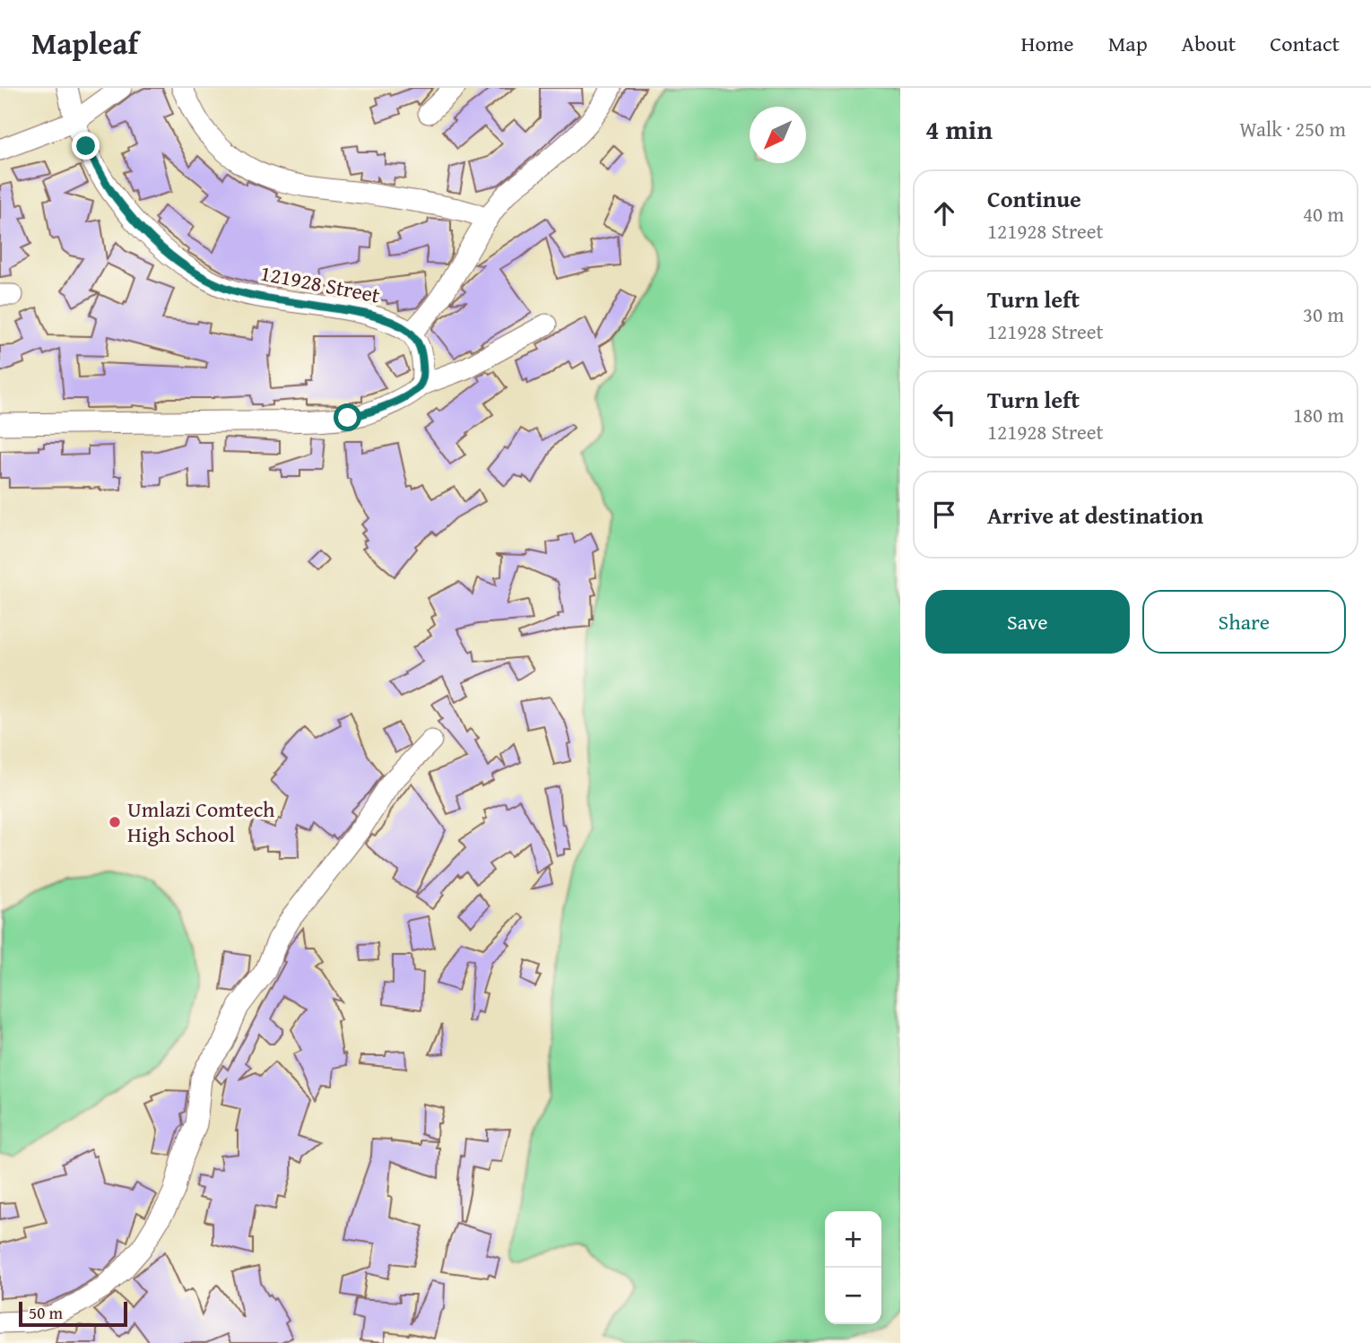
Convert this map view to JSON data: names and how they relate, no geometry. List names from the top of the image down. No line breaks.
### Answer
{"streets":{"street":["121928 Street"]},"places":["Umlazi Comtech High School"],"scale_bar":"50 m","north":"bottom left","page":{"header":"Mapleaf","nav":["Home","Map","About","Contact"],"heading":["4 min","Walk · 250 m"],"list":[["Continue","121928 Street","40 m"],["Turn left","121928 Street","30 m"],["Turn left","121928 Street","180 m"],"Arrive at destination"],"buttons":["Save","Share"],"map_buttons":["+","−"],"scale":"50 m"}}
